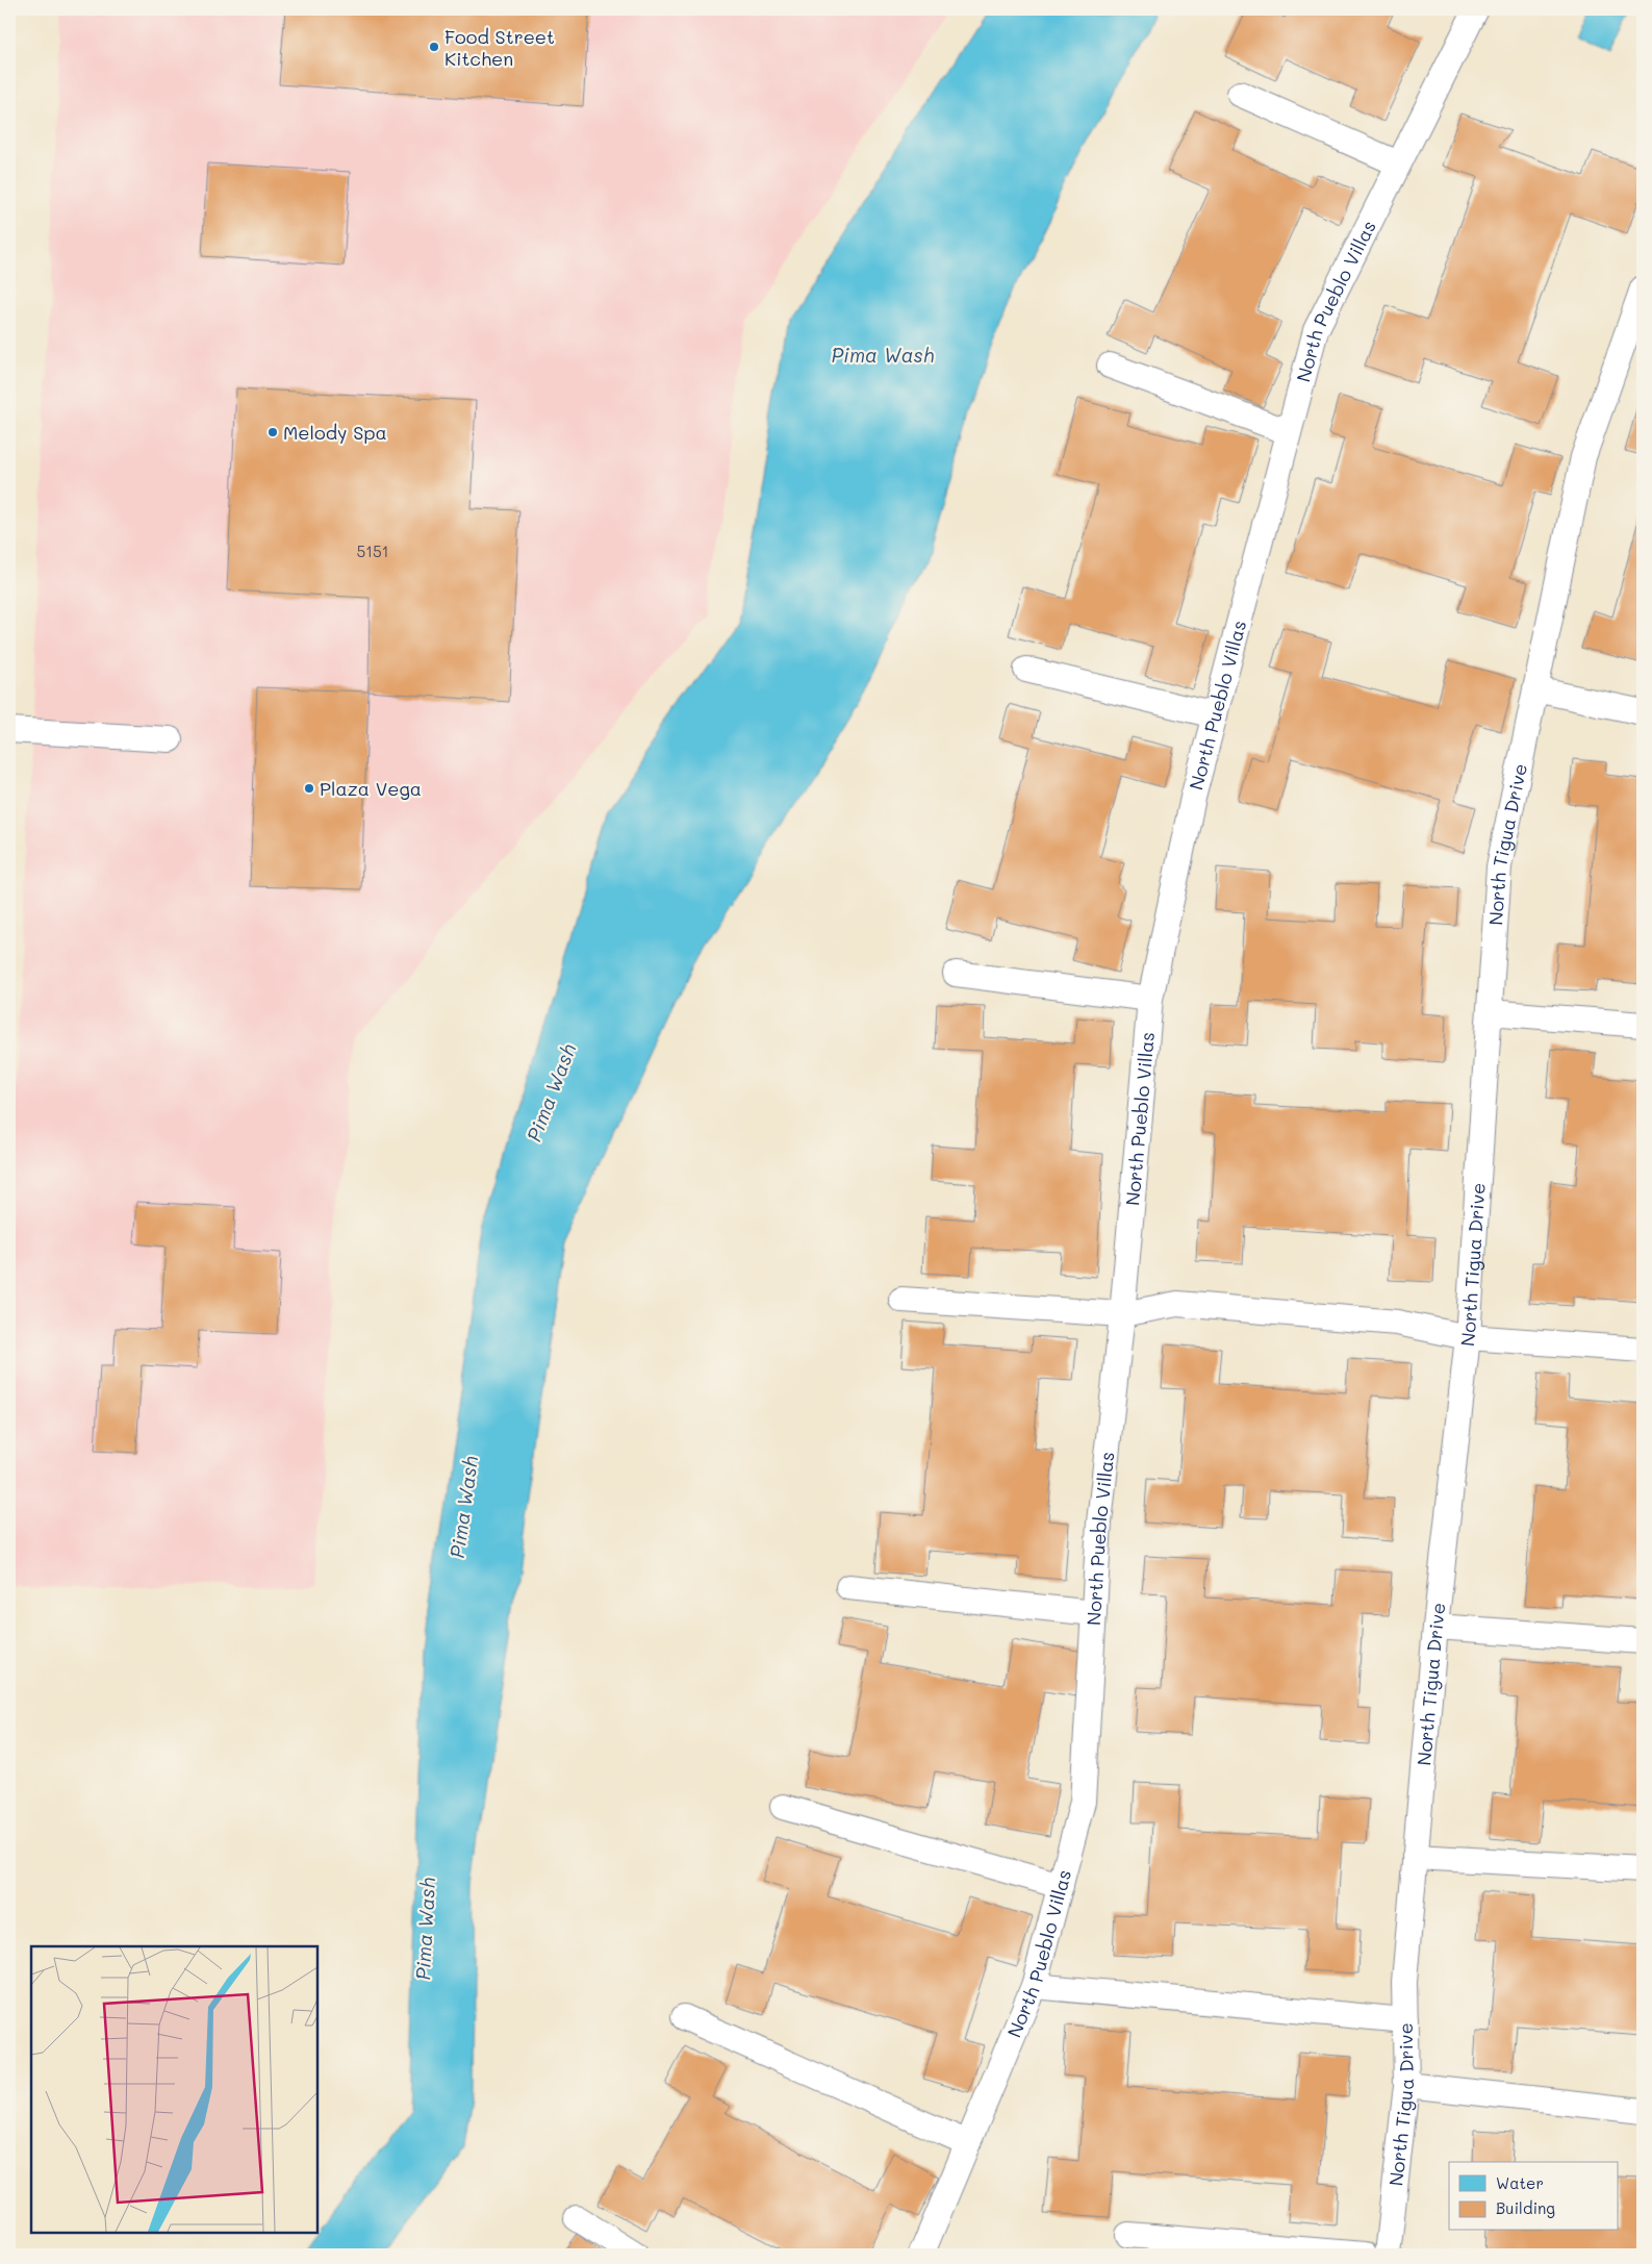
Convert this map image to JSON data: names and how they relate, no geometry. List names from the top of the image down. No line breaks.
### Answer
{"streets":{"lane":["North Pueblo Villas","North Tigua Drive"]},"water":["Pima Wash"],"places":["Food Street Kitchen","Melody Spa","Plaza Vega"],"house_numbers":["5151"],"legend":["Water","Building"]}
